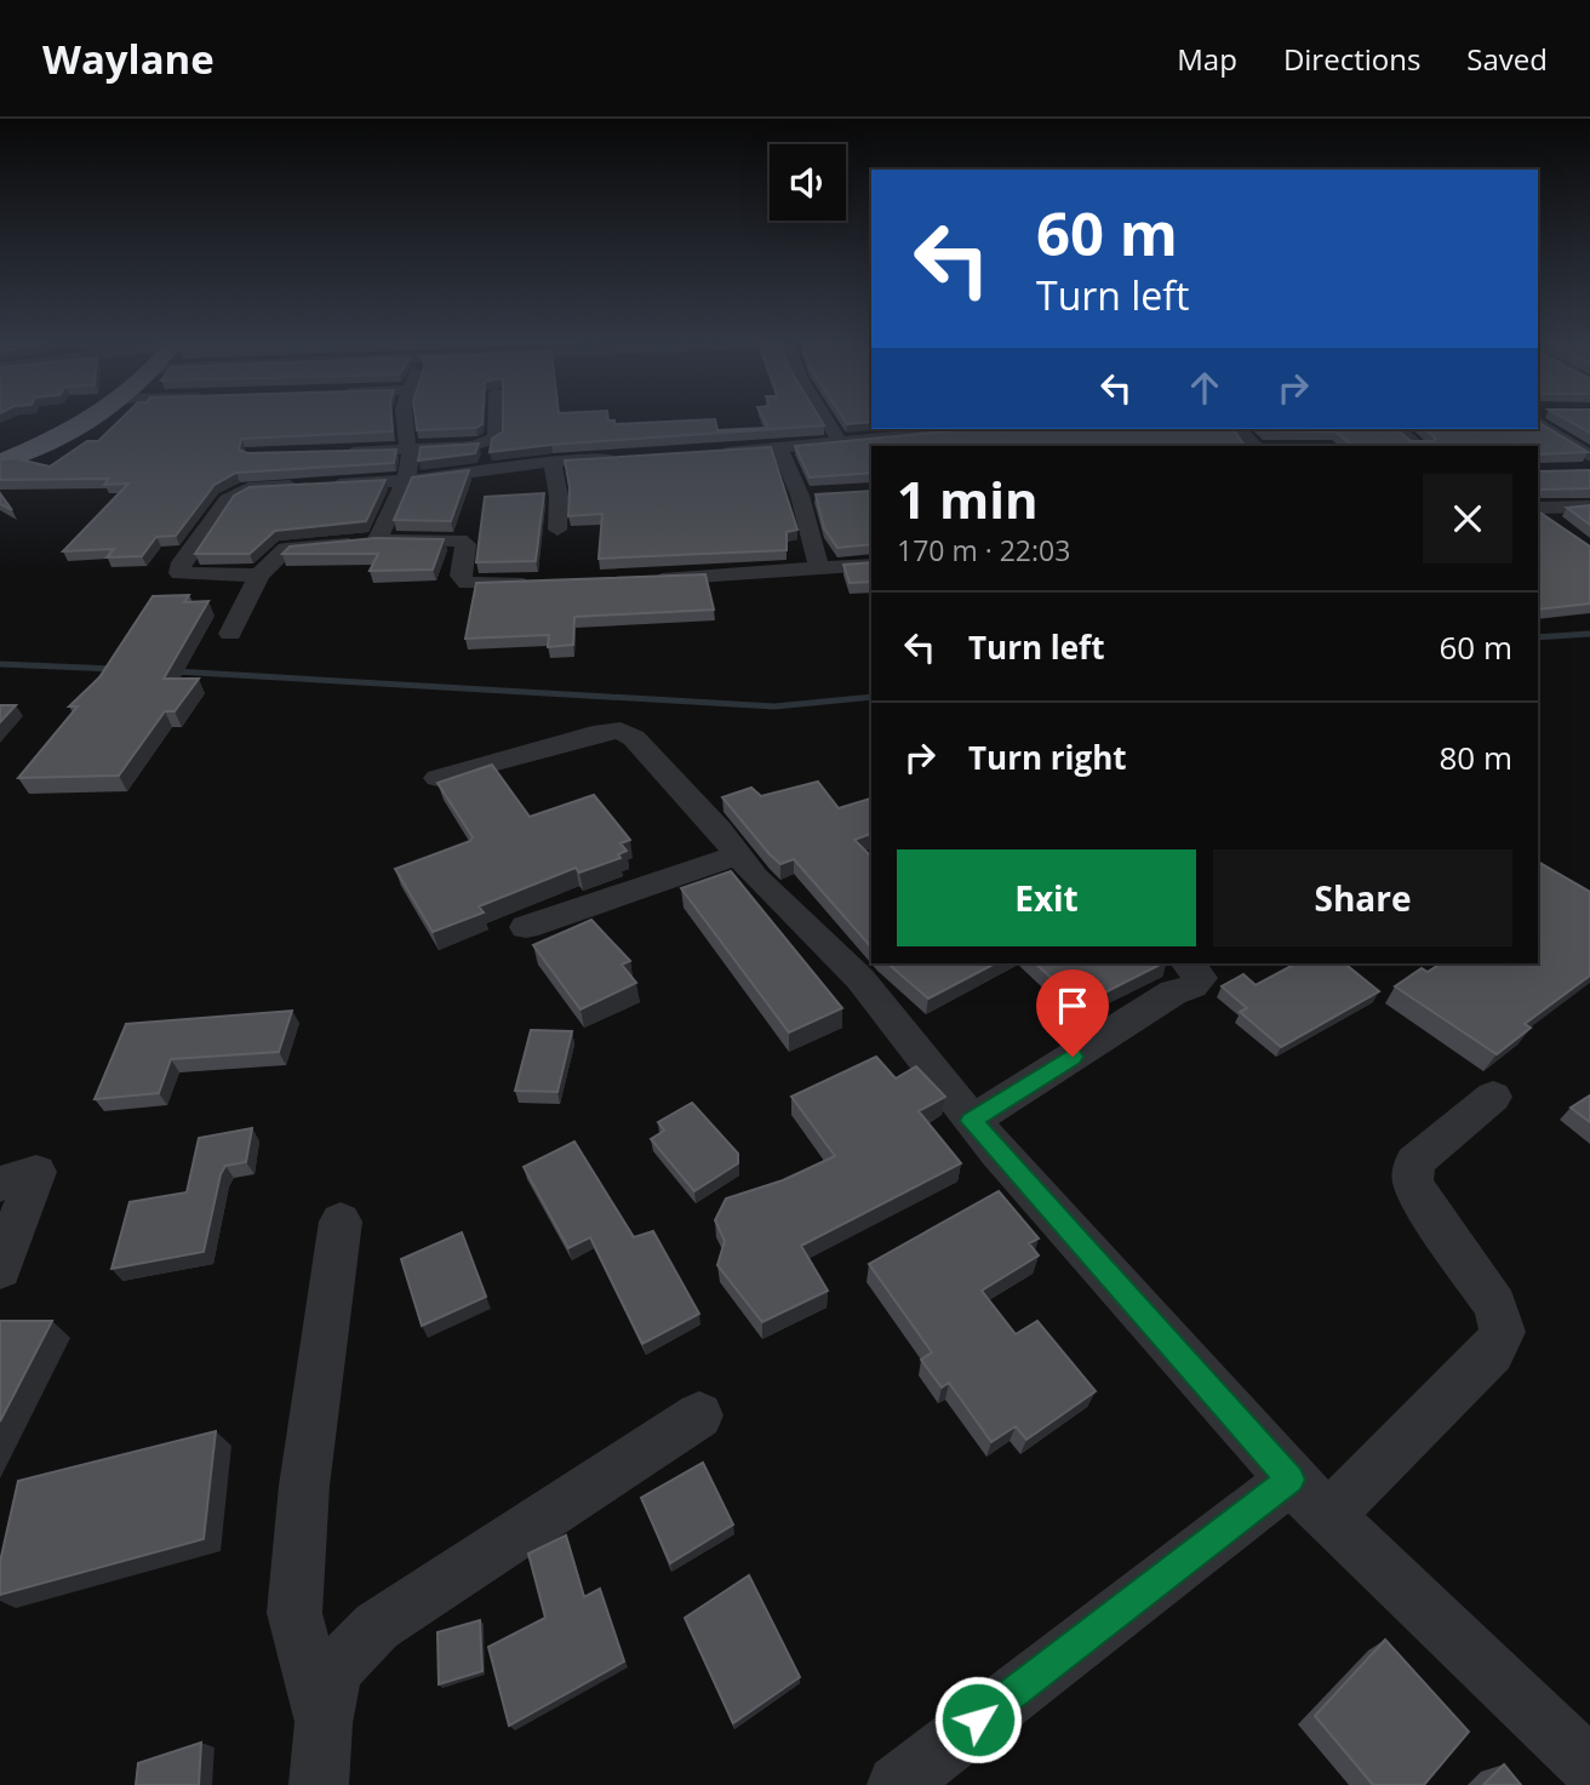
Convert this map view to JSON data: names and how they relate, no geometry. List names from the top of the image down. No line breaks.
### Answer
{"page":{"header":"Waylane","nav":["Map","Directions","Saved"],"turn":["60 m","Turn left"],"heading":["1 min","170 m · 22:03"],"list":[{"name":"Turn left","value":"60 m"},{"name":"Turn right","value":"80 m"}],"buttons":["Exit","Share"]}}
